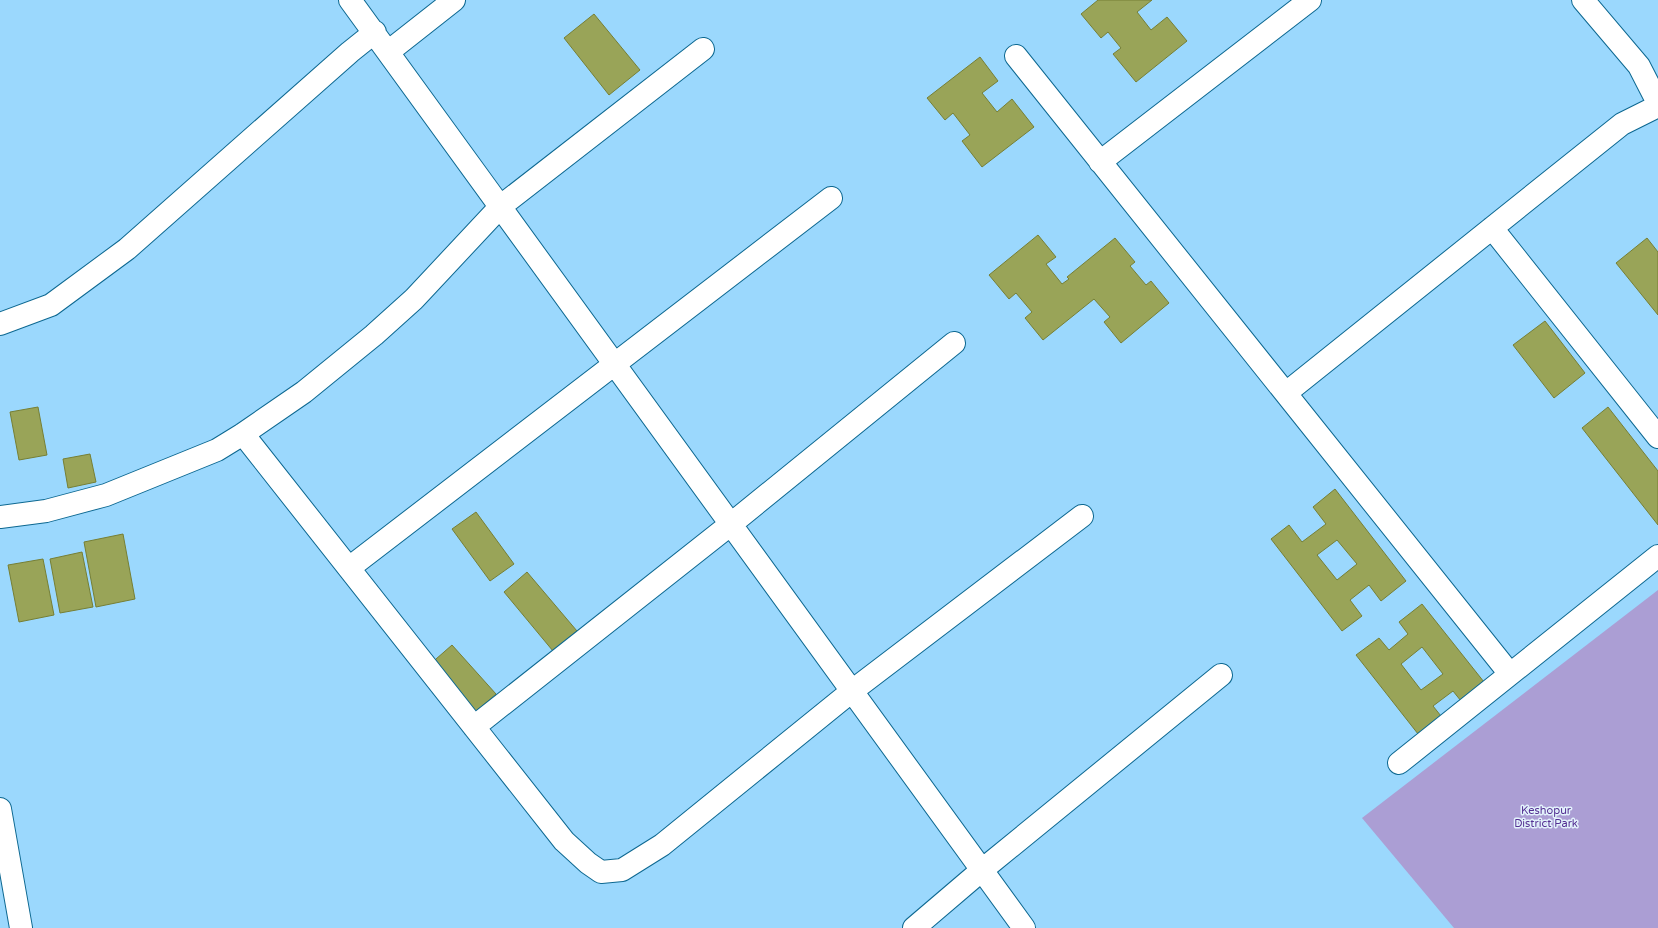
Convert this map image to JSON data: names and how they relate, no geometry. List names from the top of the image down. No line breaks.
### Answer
{"parks":["Keshopur District Park"]}
